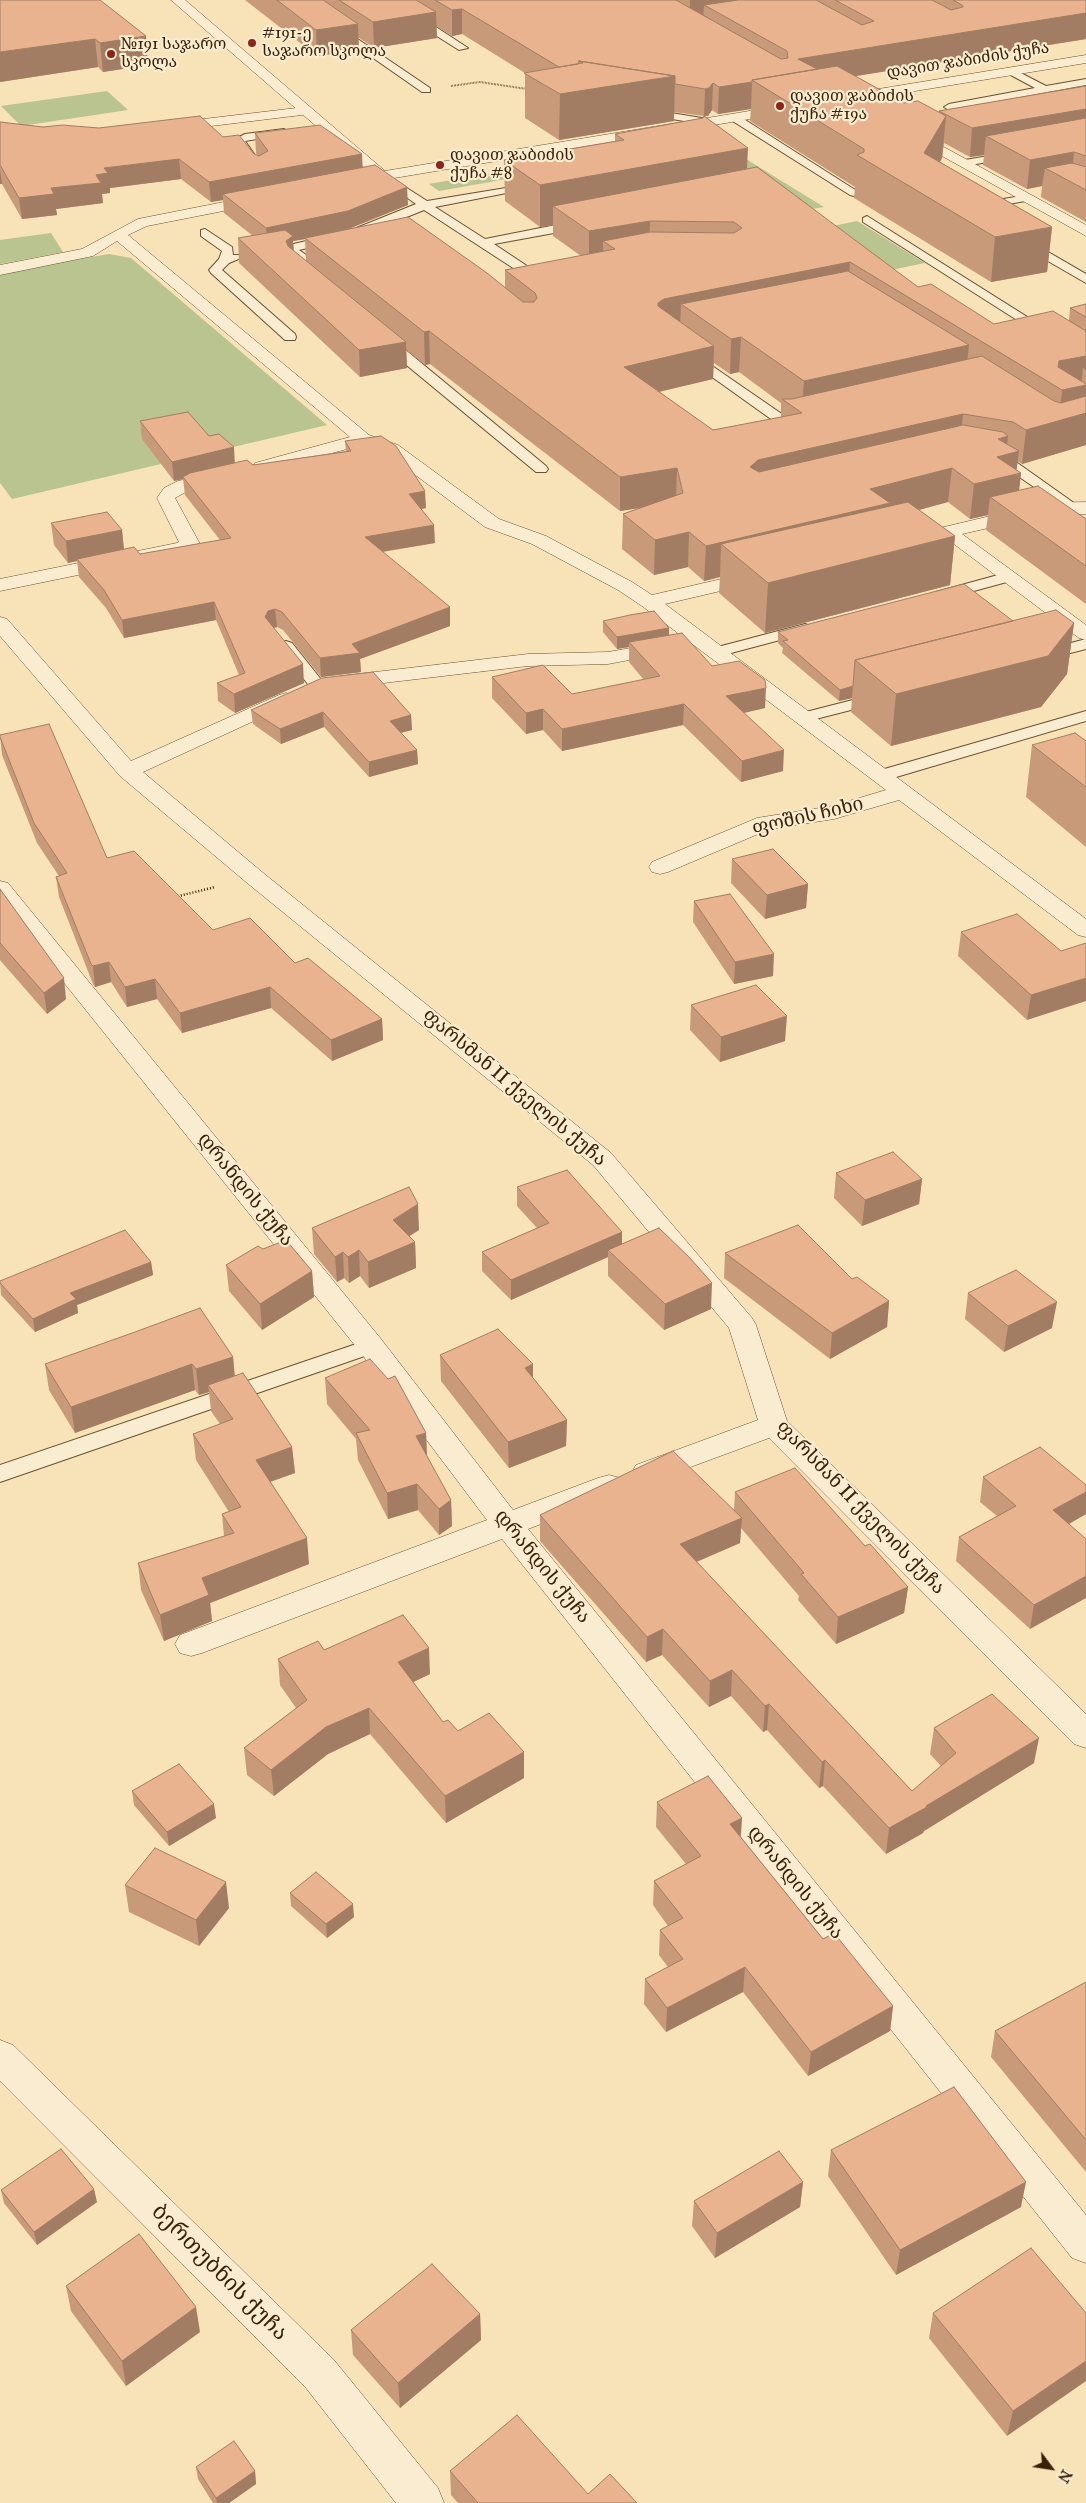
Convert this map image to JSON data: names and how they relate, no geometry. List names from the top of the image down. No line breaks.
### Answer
{"streets":{"street":["დავით ჯაბიძის ქუჩა","ფოშის ჩიხი","ფარსმან II ქველის ქუჩა","დრანდის ქუჩა","ბერთუბნის ქუჩა"]},"places":["#191-ე საჯარო სკოლა","№191 საჯარო სკოლა","დავით ჯაბიძის ქუჩა #19ა","დავით ჯაბიძის ქუჩა #8"],"north":"bottom right"}
